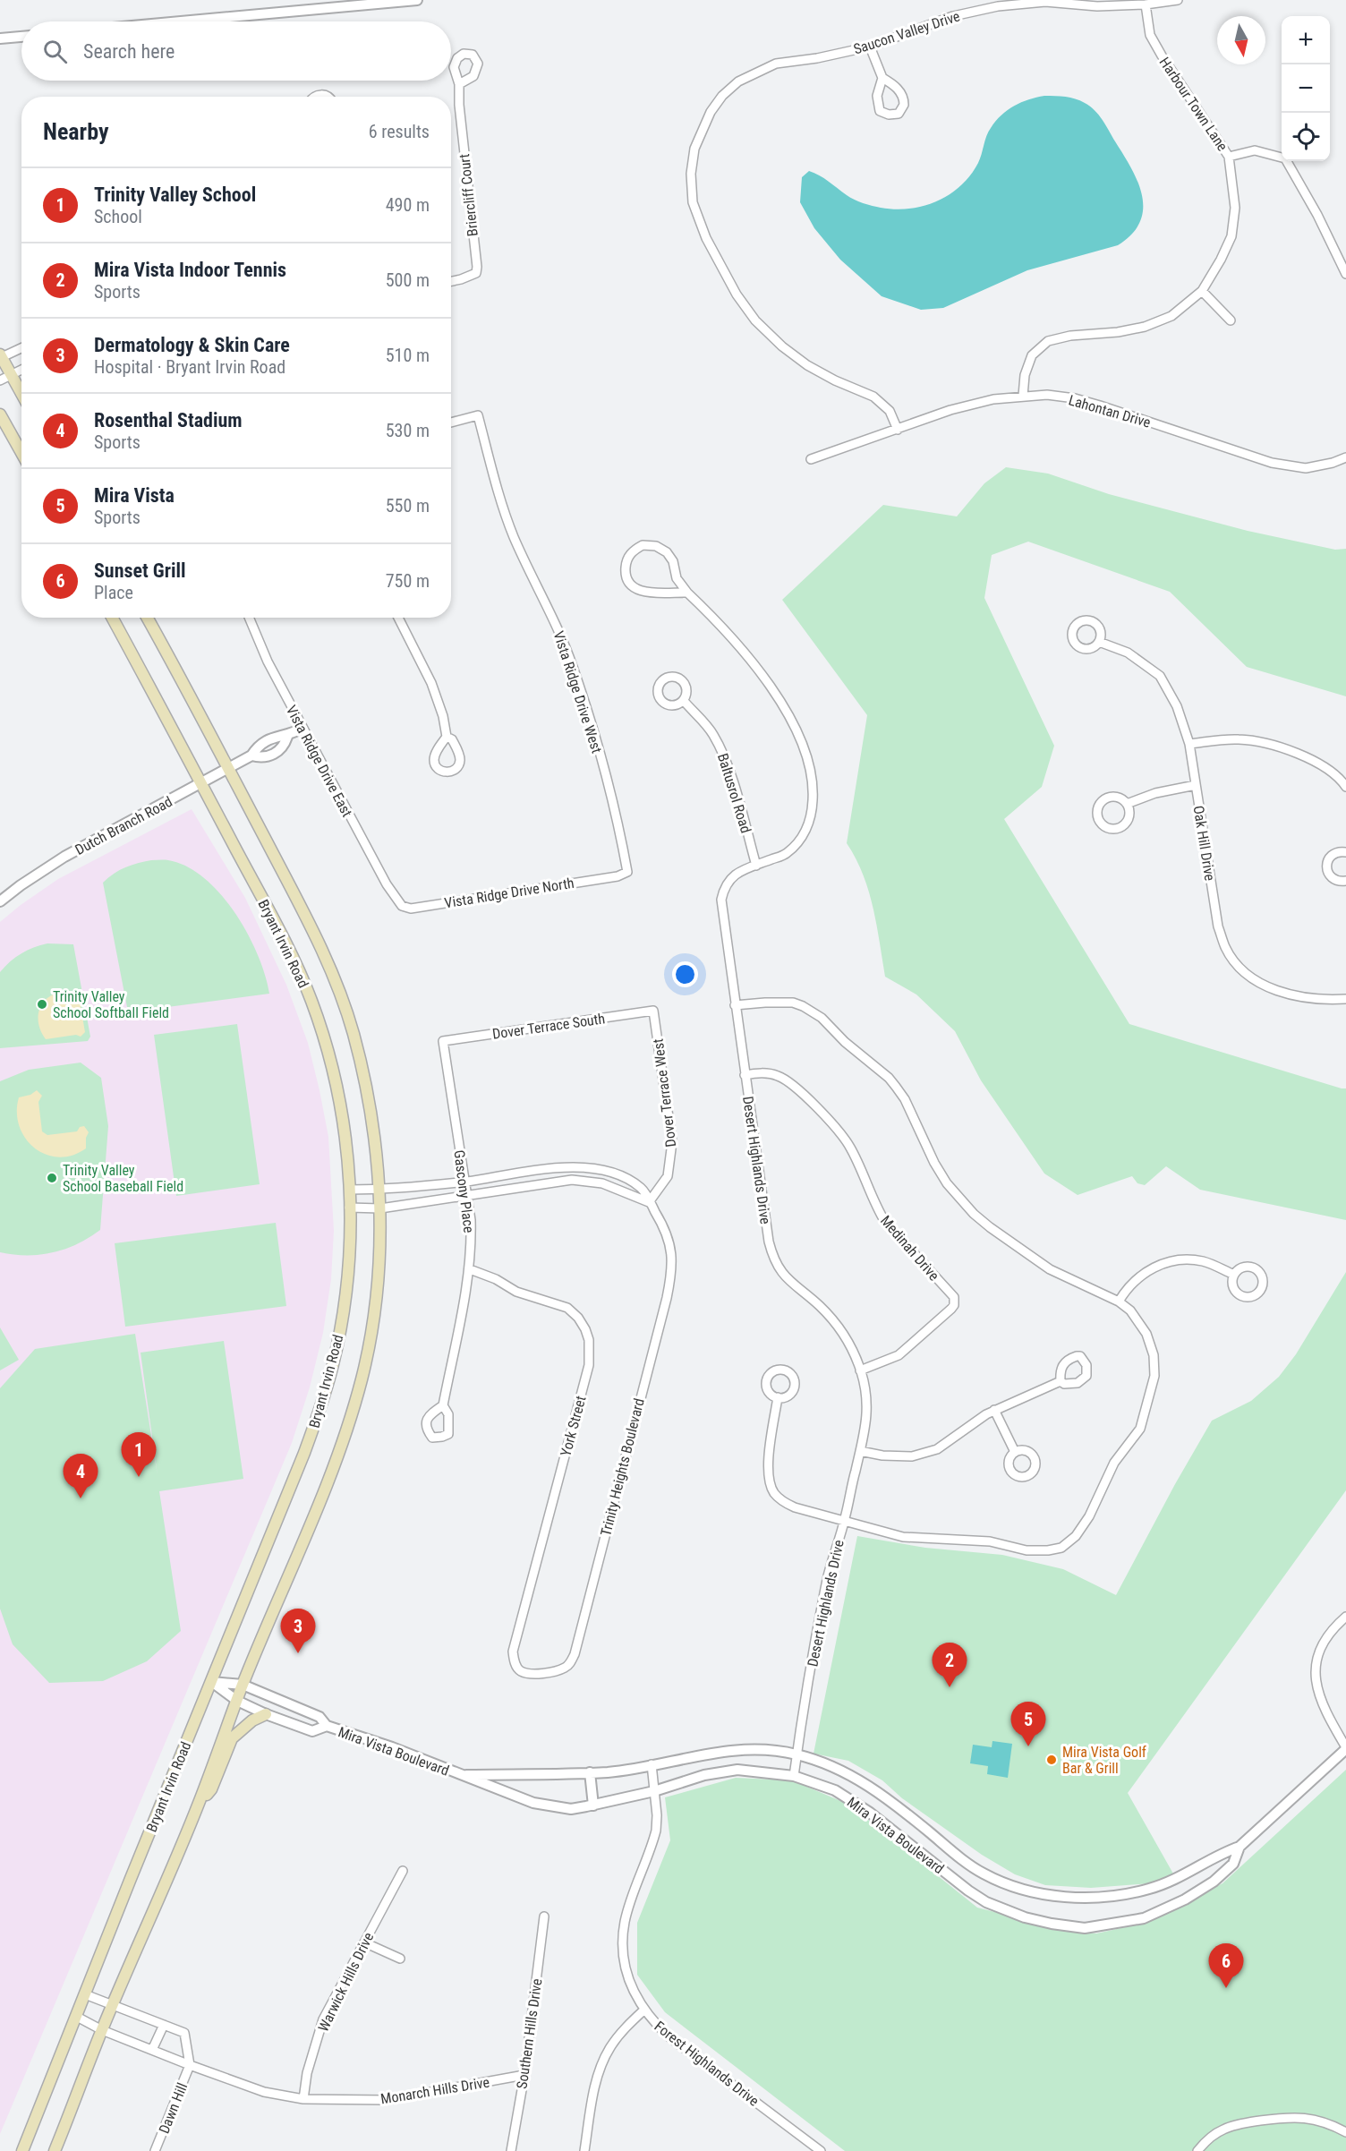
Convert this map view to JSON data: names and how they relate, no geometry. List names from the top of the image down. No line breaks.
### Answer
{"streets":{"main road":["Bryant Irvin Road"],"street":["Saucon Valley Drive","Harbour Town Lane","Briercliff Court","Lahontan Drive","Vista Ridge Drive West","Vista Ridge Drive East","Baltusrol Road","Dutch Branch Road","Oak Hill Drive","Vista Ridge Drive North","Dover Terrace South","Dover Terrace West","Desert Highlands Drive","Gascony Place","Medinah Drive","York Street","Trinity Heights Boulevard","Mira Vista Boulevard","Warwick Hills Drive","Southern Hills Drive","Forest Highlands Drive","Monarch Hills Drive","Dawn Hill"]},"crossings":[["Saucon Valley Drive","Harbour Town Lane"],["Saucon Valley Drive","Lahontan Drive"],["Harbour Town Lane","Lahontan Drive"],["Vista Ridge Drive West","Vista Ridge Drive North"],["Vista Ridge Drive East","Dutch Branch Road"],["Vista Ridge Drive East","Vista Ridge Drive North"],["Baltusrol Road","Desert Highlands Drive"],["Dutch Branch Road","Bryant Irvin Road"],["Bryant Irvin Road","Trinity Heights Boulevard"],["Bryant Irvin Road","Mira Vista Boulevard"],["Bryant Irvin Road","Monarch Hills Drive"],["Dover Terrace South","Dover Terrace West"],["Dover Terrace South","Gascony Place"],["Dover Terrace West","Trinity Heights Boulevard"],["Desert Highlands Drive","Medinah Drive"],["Desert Highlands Drive","Mira Vista Boulevard"],["Gascony Place","York Street"],["Gascony Place","Trinity Heights Boulevard"],["York Street","Trinity Heights Boulevard"],["Mira Vista Boulevard","Forest Highlands Drive"],["Warwick Hills Drive","Monarch Hills Drive"],["Southern Hills Drive","Monarch Hills Drive"],["Monarch Hills Drive","Dawn Hill"]],"places":["Trinity Valley School Softball Field","Trinity Valley School Baseball Field","Mira Vista Golf Bar & Grill"],"north":"bottom","page":{"map_buttons":["+","−"],"search":"Search here","heading":["Nearby","6 results"],"list":[{"mark":"1","name":"Trinity Valley School","note":"School","value":"490 m"},{"mark":"2","name":"Mira Vista Indoor Tennis","note":"Sports","value":"500 m"},{"mark":"3","name":"Dermatology & Skin Care","note":"Hospital · Bryant Irvin Road","value":"510 m"},{"mark":"4","name":"Rosenthal Stadium","note":"Sports","value":"530 m"},{"mark":"5","name":"Mira Vista","note":"Sports","value":"550 m"},{"mark":"6","name":"Sunset Grill","note":"Place","value":"750 m"}],"pins":["1","4","3","2","5","6"]}}
